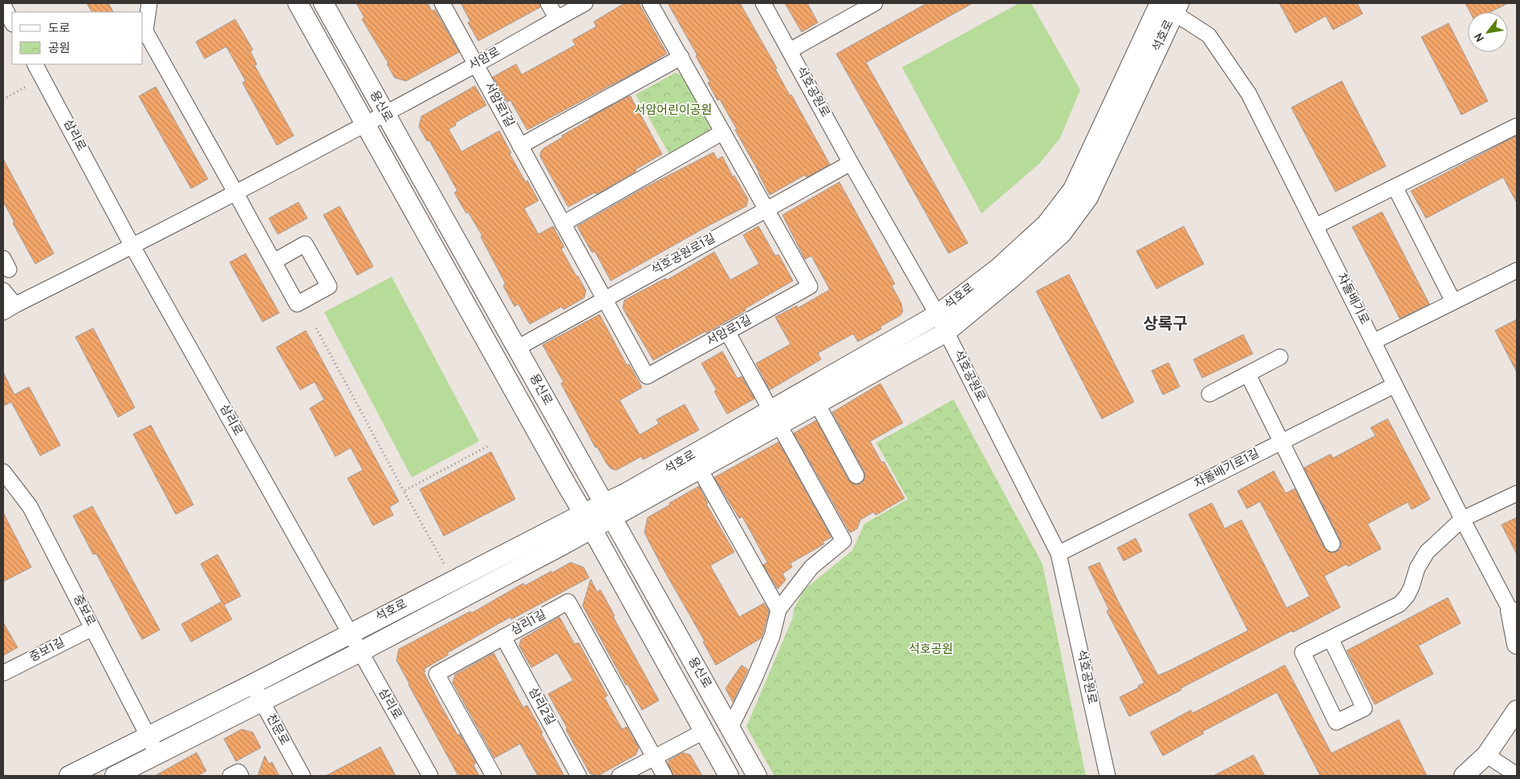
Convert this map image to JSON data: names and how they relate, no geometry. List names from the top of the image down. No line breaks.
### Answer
{"streets":{"main road":["석호로","용신로"],"street":["서암로","석호공원로","서암로1길","삼리로","석호공원로1길","차돌배기로","차돌배기로1길","중보로","삼리1길","중보1길","삼리2길","천문로"]},"crossings":[["석호로","석호공원로"],["석호로","용신로"],["석호로","삼리로"],["석호로","차돌배기로"],["석호로","중보로"],["석호로","천문로"],["서암로","서암로1길"],["서암로","용신로"],["서암로","삼리로"],["석호공원로","석호공원로1길"],["석호공원로","차돌배기로1길"],["서암로1길","석호공원로1길"],["용신로","석호공원로1길"],["차돌배기로","차돌배기로1길"],["중보로","중보1길"],["삼리1길","삼리2길"]],"districts":["상록구"],"parks":["서암어린이공원","석호공원"],"legend":["도로","공원"],"north":"bottom left"}
